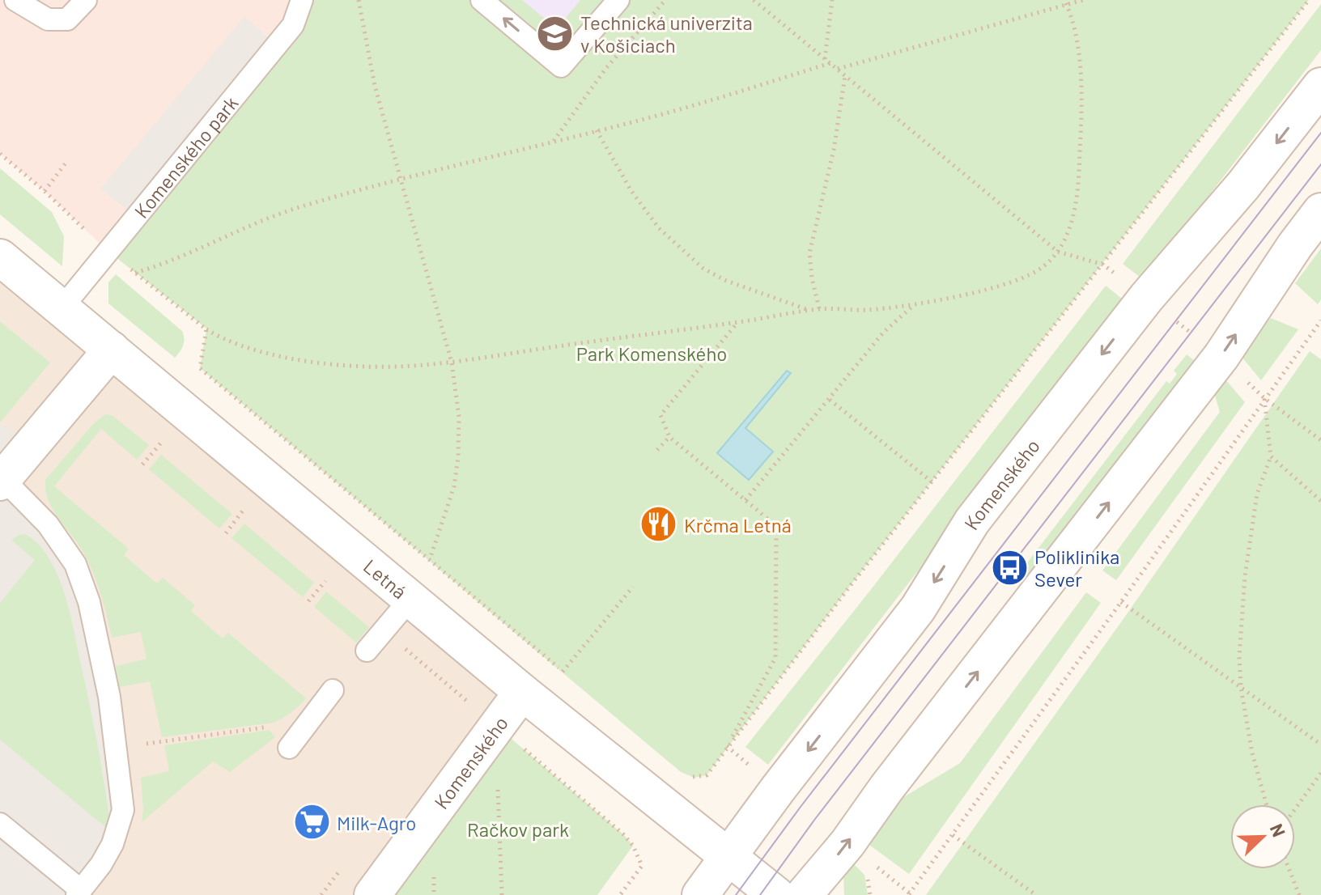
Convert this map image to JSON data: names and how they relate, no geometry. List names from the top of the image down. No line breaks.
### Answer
{"streets":{"street":["Komenského","Letná"],"lane":["Komenského park"]},"crossings":[["Komenského park","Letná"],["Komenského","Letná"]],"parks":["Park Komenského","Račkov park"],"places":{"school or university":["Technická univerzita v Košiciach"],"restaurant":["Krčma Letná"],"bus stop":["Poliklinika Sever"],"supermarket":["Milk-Agro"]},"north":"top right"}
